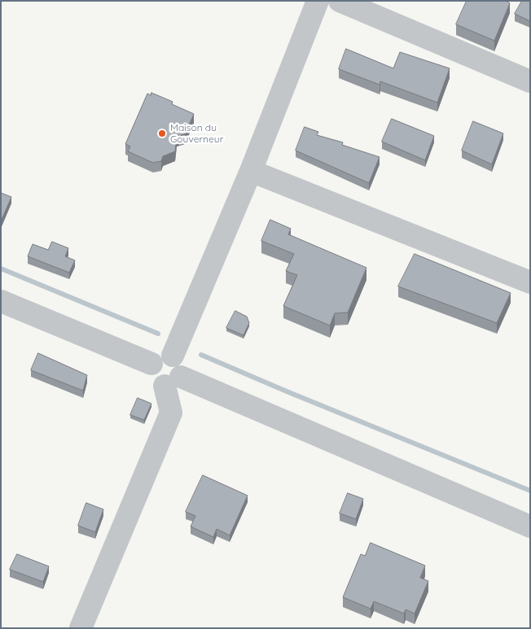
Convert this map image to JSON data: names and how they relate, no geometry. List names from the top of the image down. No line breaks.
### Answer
{"places":["Maison du Gouverneur"]}
